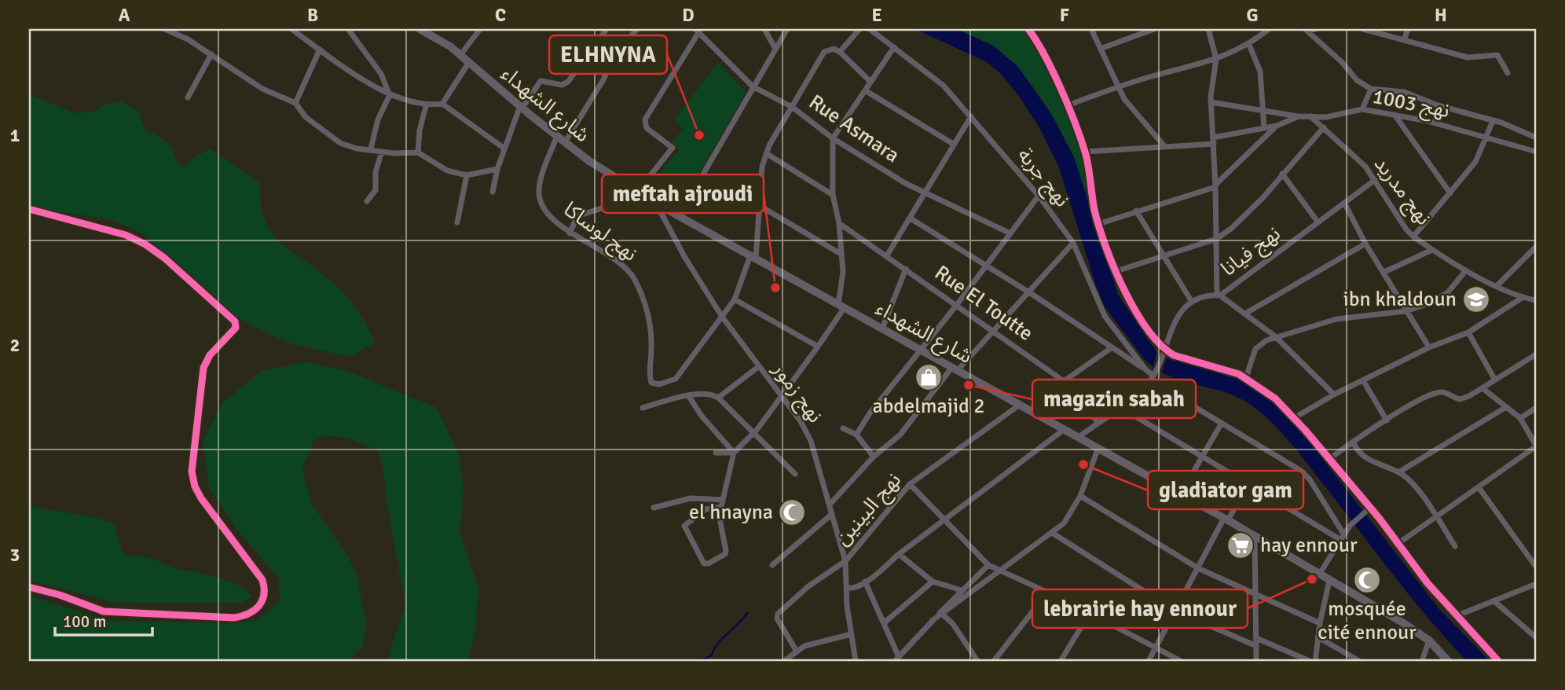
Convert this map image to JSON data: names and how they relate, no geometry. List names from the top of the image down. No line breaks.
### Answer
{"streets":{"main road":["شارع الشهداء"],"street":["نهج 1003","Rue Asmara","نهج جربة","نهج مدريد","نهج لوساكا","نهج فيانا","Rue El Toutte","نهج زمور","نهج البينين"]},"crossings":[["نهج 1003","نهج مدريد"],["شارع الشهداء","نهج لوساكا"],["شارع الشهداء","نهج زمور"],["شارع الشهداء","نهج البينين"],["Rue Asmara","نهج لوساكا"],["نهج مدريد","نهج فيانا"],["نهج لوساكا","نهج زمور"],["نهج زمور","نهج البينين"]],"places":{"other":["ELHNYNA","meftah ajroudi","magazin sabah","gladiator gam","lebrairie hay ennour"],"school or university":["ibn khaldoun"],"shop":["abdelmajid 2"],"mosque":["el hnayna","mosquée cité ennour"],"supermarket":["hay ennour"]},"scale_bar":"100 m","grid":{"columns":["A","B","C","D","E","F","G","H"],"rows":["1","2","3"]}}
